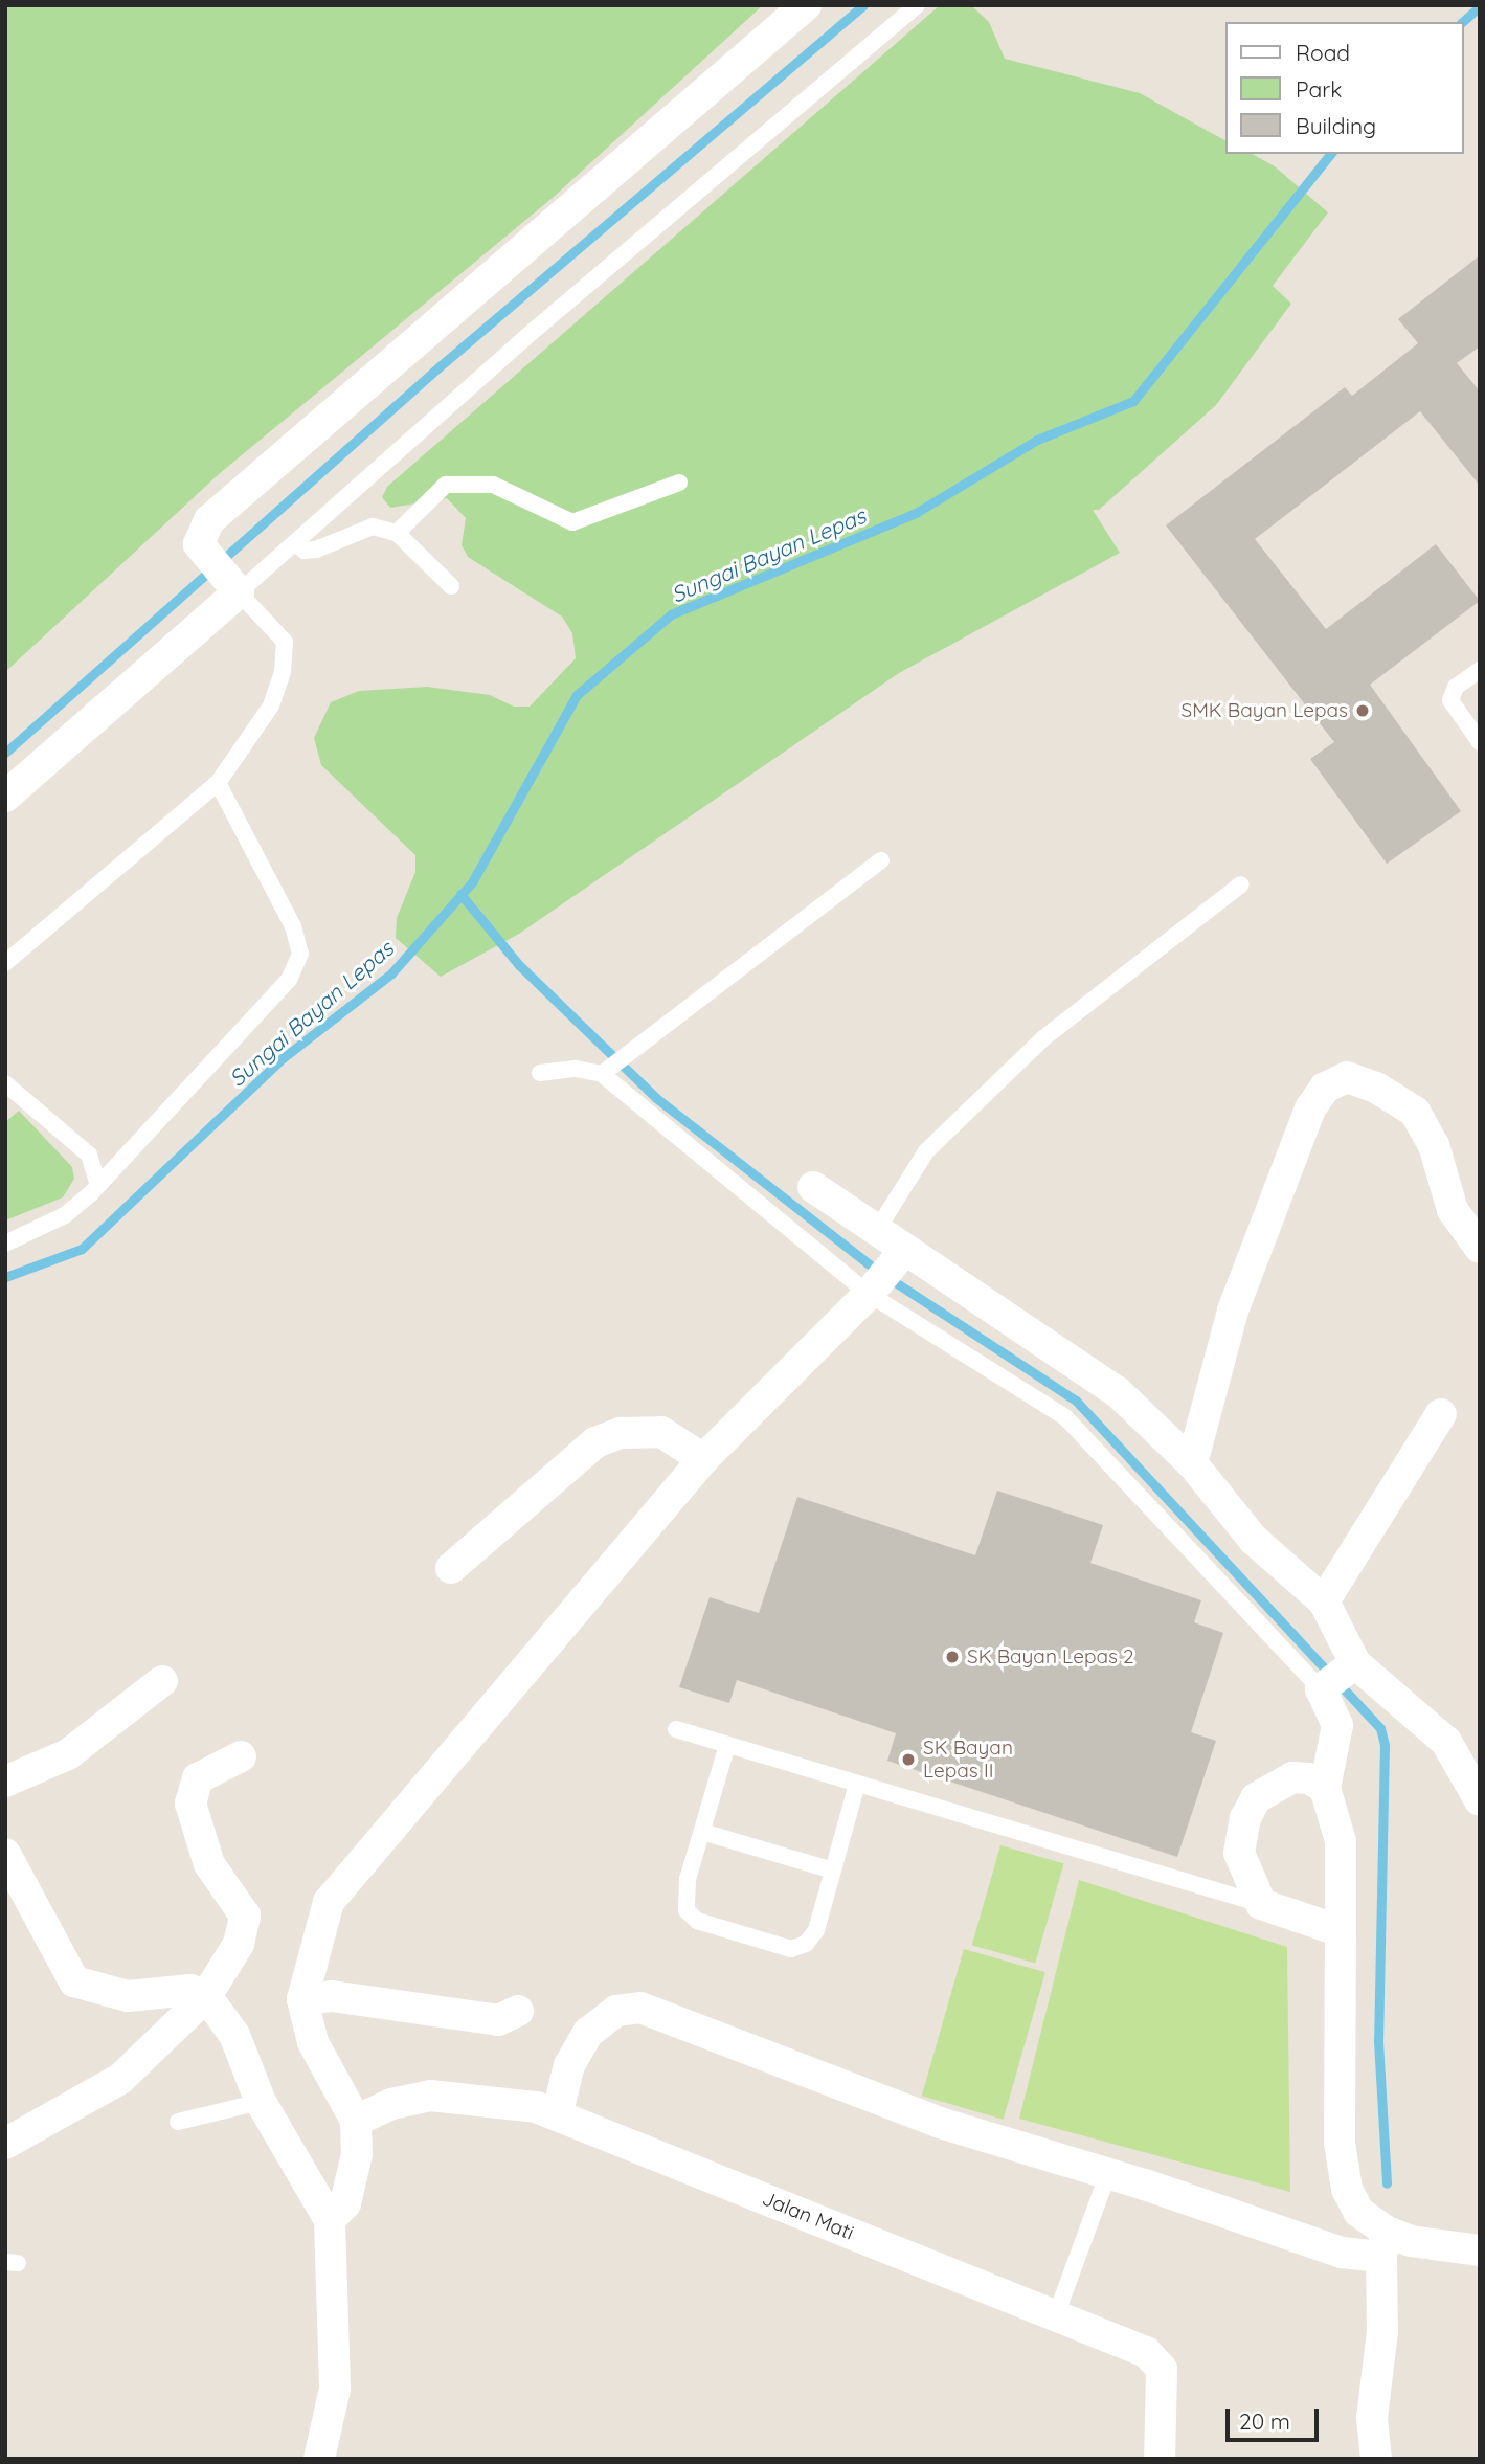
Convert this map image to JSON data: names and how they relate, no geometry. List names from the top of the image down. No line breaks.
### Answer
{"streets":{"street":["Jalan Mati"]},"water":["Sungai Bayan Lepas"],"places":["SMK Bayan Lepas","SK Bayan Lepas 2","SK Bayan Lepas II"],"legend":["Road","Park","Building"],"scale_bar":"20 m"}
